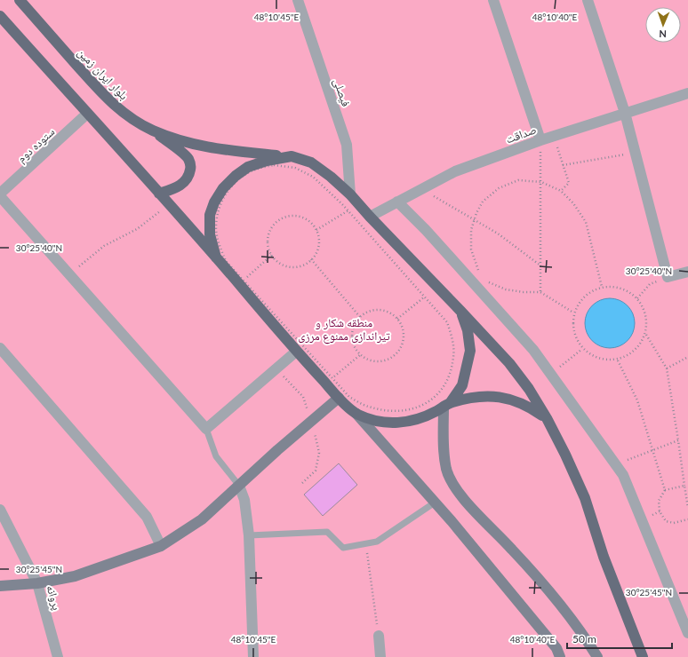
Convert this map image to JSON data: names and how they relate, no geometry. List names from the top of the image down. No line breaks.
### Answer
{"streets":{"main road":["بلوار ایران زمین"],"street":["فیصلی","صداقت","ستوده دوم","پروانه"]},"crossings":[["بلوار ایران زمین","فیصلی"],["بلوار ایران زمین","صداقت"]],"parks":["منطقه شکار و تیراندازی ممنوع مرزی"],"scale_bar":"50 m","north":"bottom","coordinates":["48°10'45\"E","48°10'40\"E","30°25'40\"N","30°25'45\"N"]}
